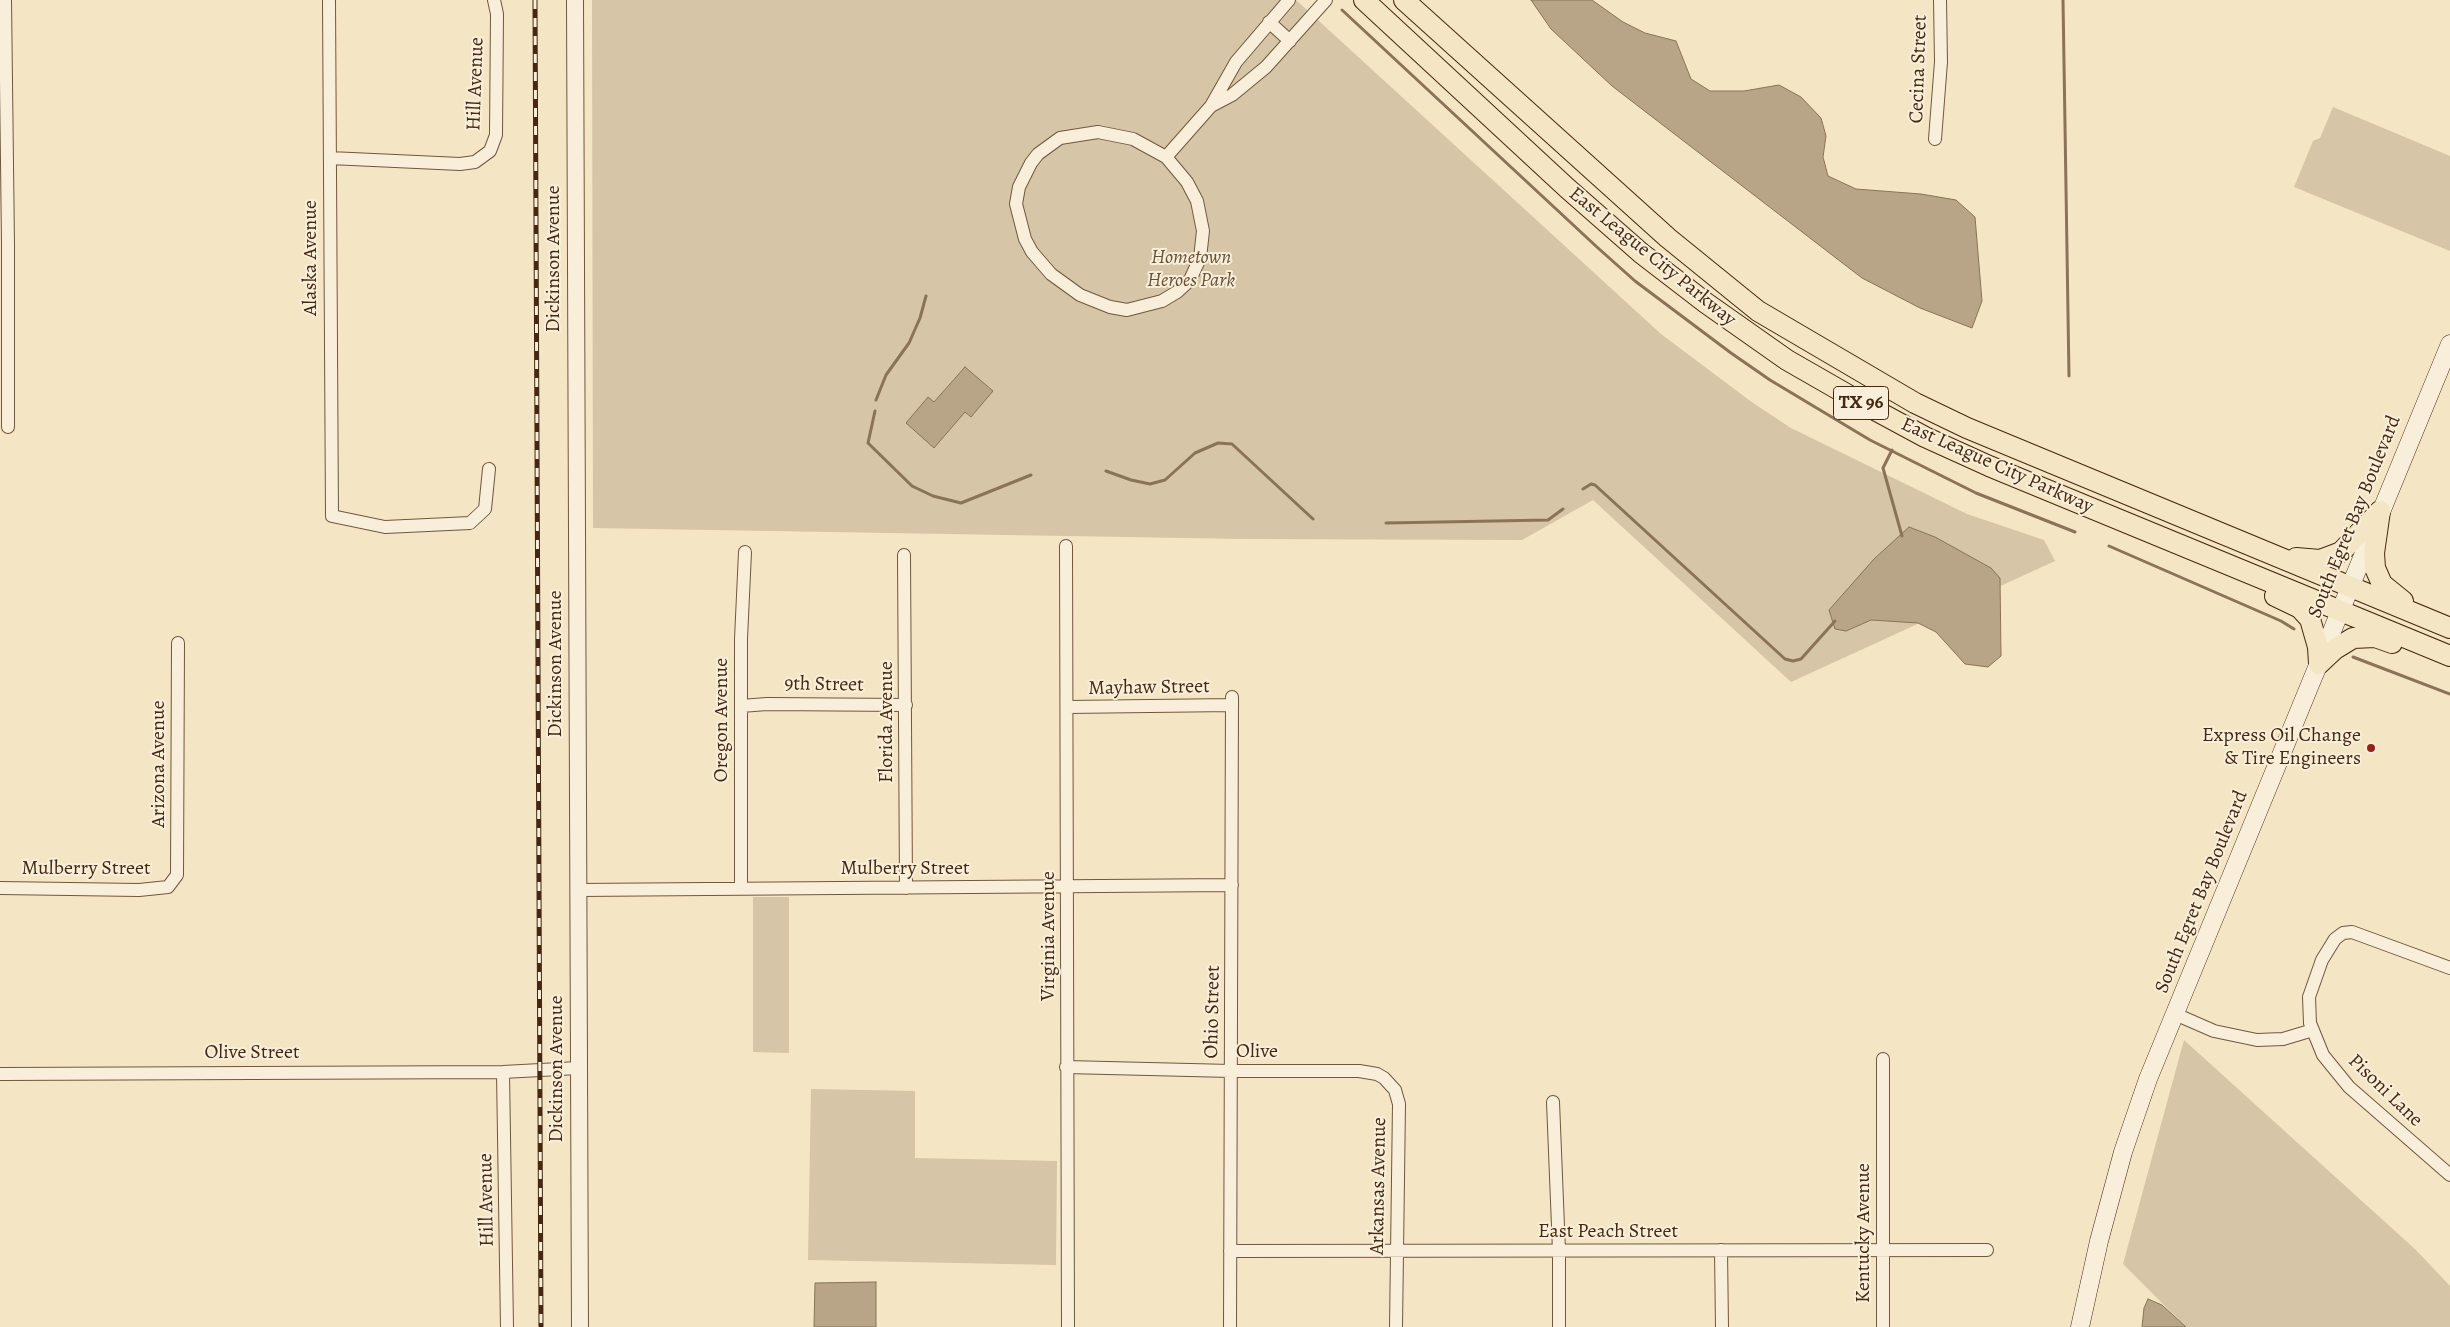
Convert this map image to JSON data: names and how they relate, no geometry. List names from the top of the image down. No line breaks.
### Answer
{"streets":{"main road":["East League City Parkway","TX 96","South Egret Bay Boulevard"],"street":["Cecina Street","Hill Avenue","Alaska Avenue","Dickinson Avenue","9th Street","Mayhaw Street","Oregon Avenue","Florida Avenue","Arizona Avenue","Mulberry Street","Virginia Avenue","Ohio Street","Olive","Olive Street","Pisoni Lane","Arkansas Avenue","East Peach Street","Kentucky Avenue"]},"crossings":[["Hill Avenue","Alaska Avenue"],["Hill Avenue","Olive Street"],["East League City Parkway","South Egret Bay Boulevard"],["Dickinson Avenue","Mulberry Street"],["Dickinson Avenue","Olive Street"],["9th Street","Oregon Avenue"],["9th Street","Florida Avenue"],["Mayhaw Street","Virginia Avenue"],["Mayhaw Street","Ohio Street"],["Oregon Avenue","Mulberry Street"],["Florida Avenue","Mulberry Street"],["Arizona Avenue","Mulberry Street"],["Mulberry Street","Virginia Avenue"],["Mulberry Street","Ohio Street"],["Virginia Avenue","Olive"],["Ohio Street","Olive"],["Ohio Street","East Peach Street"],["Olive","Arkansas Avenue"],["Arkansas Avenue","East Peach Street"],["East Peach Street","Kentucky Avenue"]],"parks":["Hometown Heroes Park"],"places":["Express Oil Change & Tire Engineers"]}
